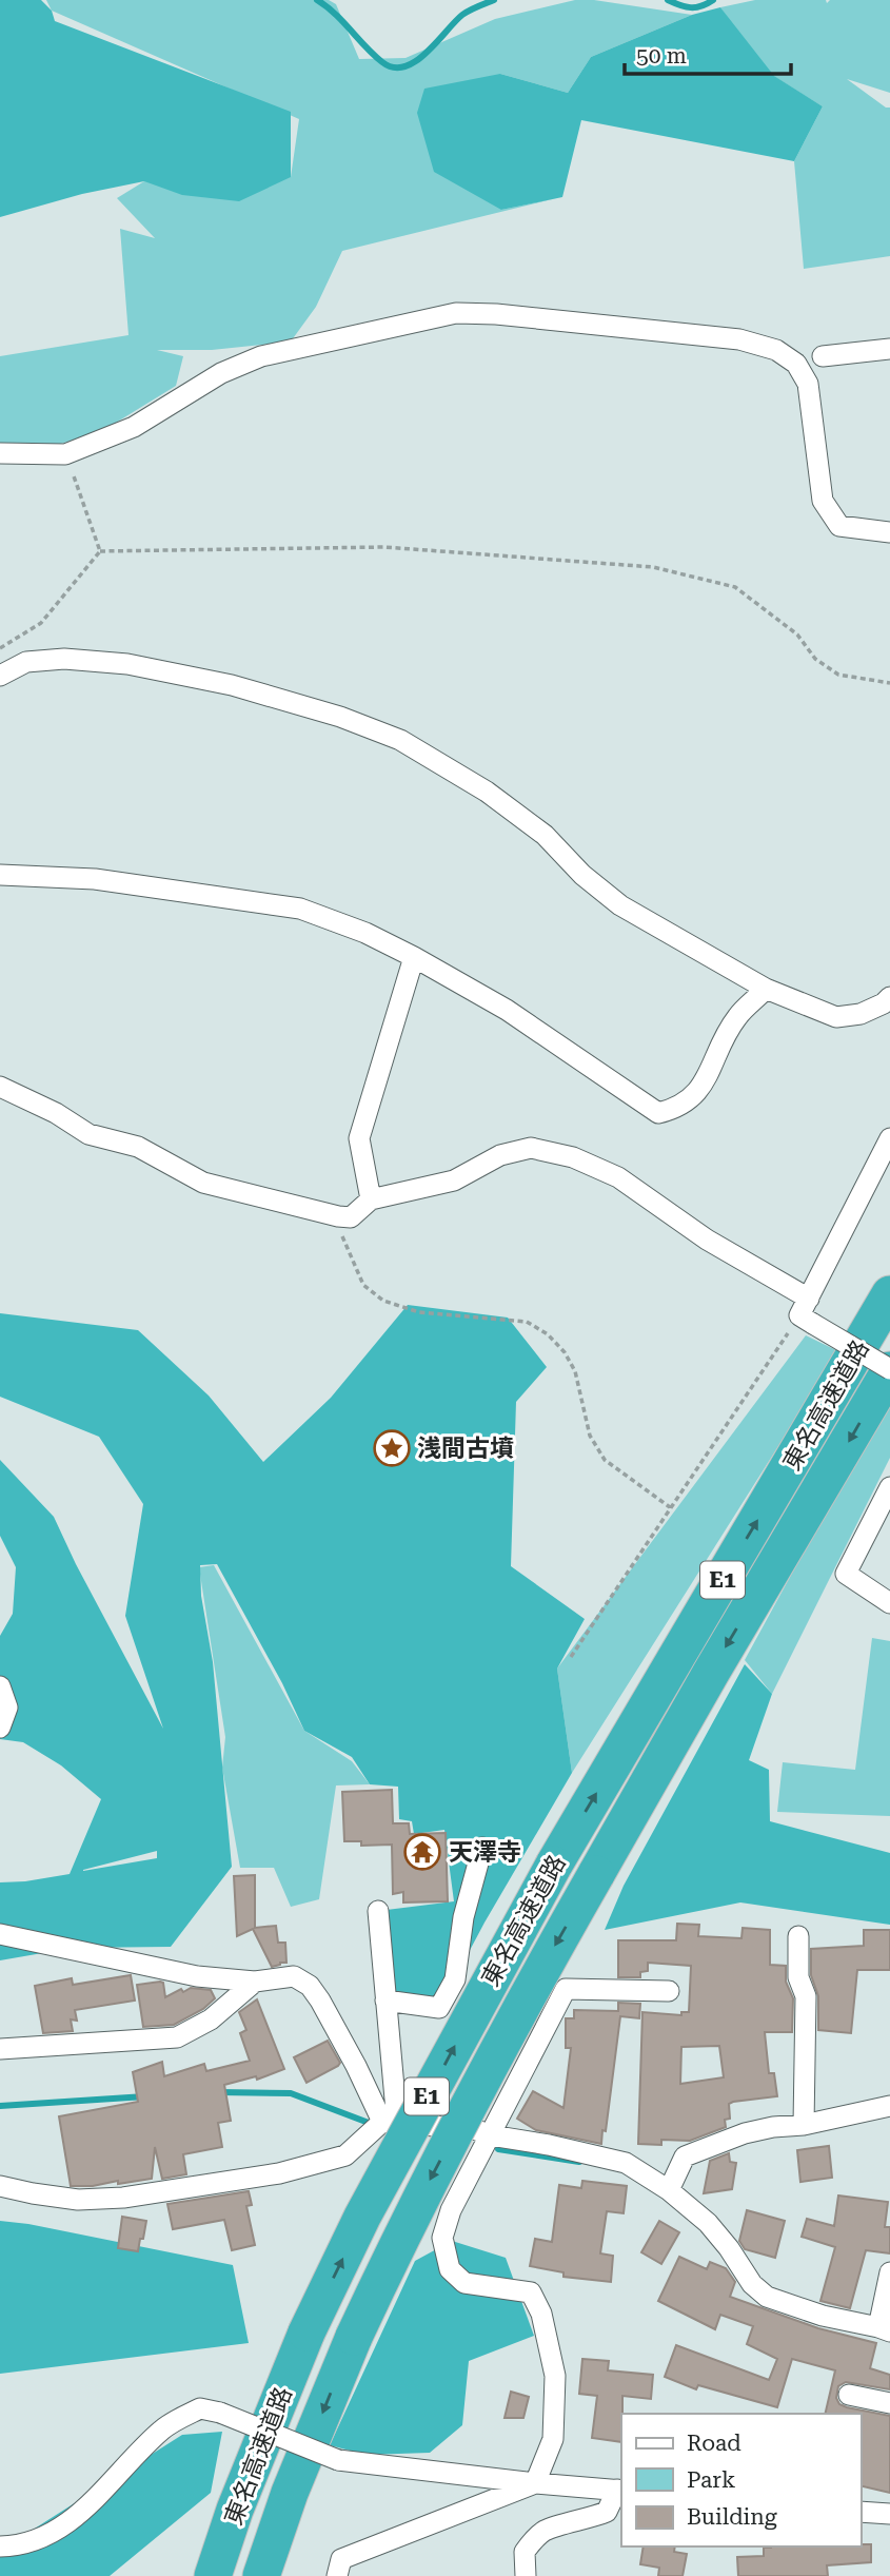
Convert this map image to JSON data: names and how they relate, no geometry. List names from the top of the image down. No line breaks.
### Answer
{"streets":{"highway":["東名高速道路","E1"]},"places":{"place":["浅間古墳"],"temple":["天澤寺"]},"legend":["Road","Park","Building"],"scale_bar":"50 m"}
